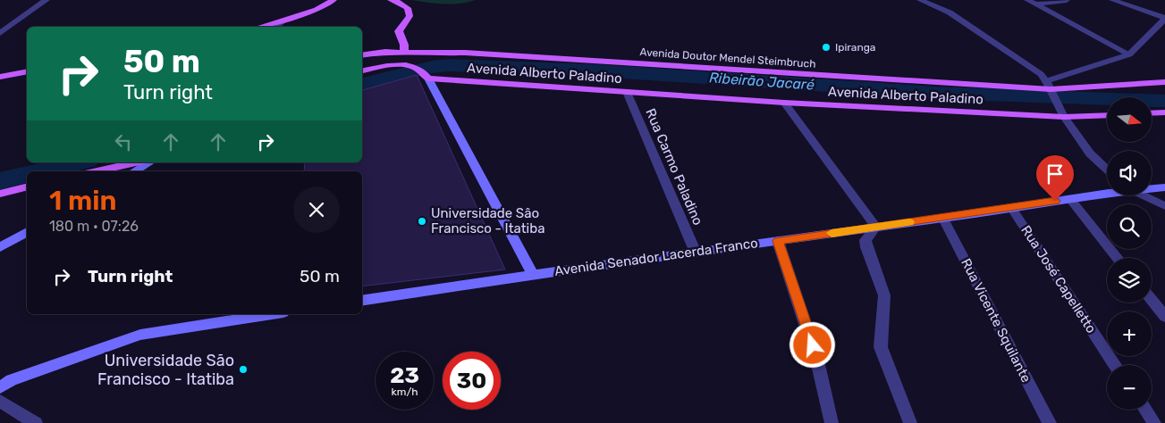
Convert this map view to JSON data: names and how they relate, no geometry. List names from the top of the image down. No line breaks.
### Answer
{"streets":{"main road":["Avenida Doutor Mendel Steimbruch","Avenida Alberto Paladino","Avenida Senador Lacerda Franco"],"street":["Rua Carmo Paladino","Rua José Capelletto","Rua Vicente Squilante"]},"crossings":[["Avenida Alberto Paladino","Rua Carmo Paladino"],["Rua Carmo Paladino","Avenida Senador Lacerda Franco"],["Avenida Senador Lacerda Franco","Rua José Capelletto"],["Avenida Senador Lacerda Franco","Rua Vicente Squilante"]],"water":["Ribeirão Jacaré"],"places":["Ipiranga","Universidade Sâo Francisco - Itatiba","Universidade São Francisco - Itatiba"],"north":"right","page":{"turn":["50 m","Turn right"],"map_buttons":["+","−"],"heading":["1 min","180 m · 07:26"],"list":[{"name":"Turn right","value":"50 m"}],"speed":"23 km/h","limit":"30"}}
